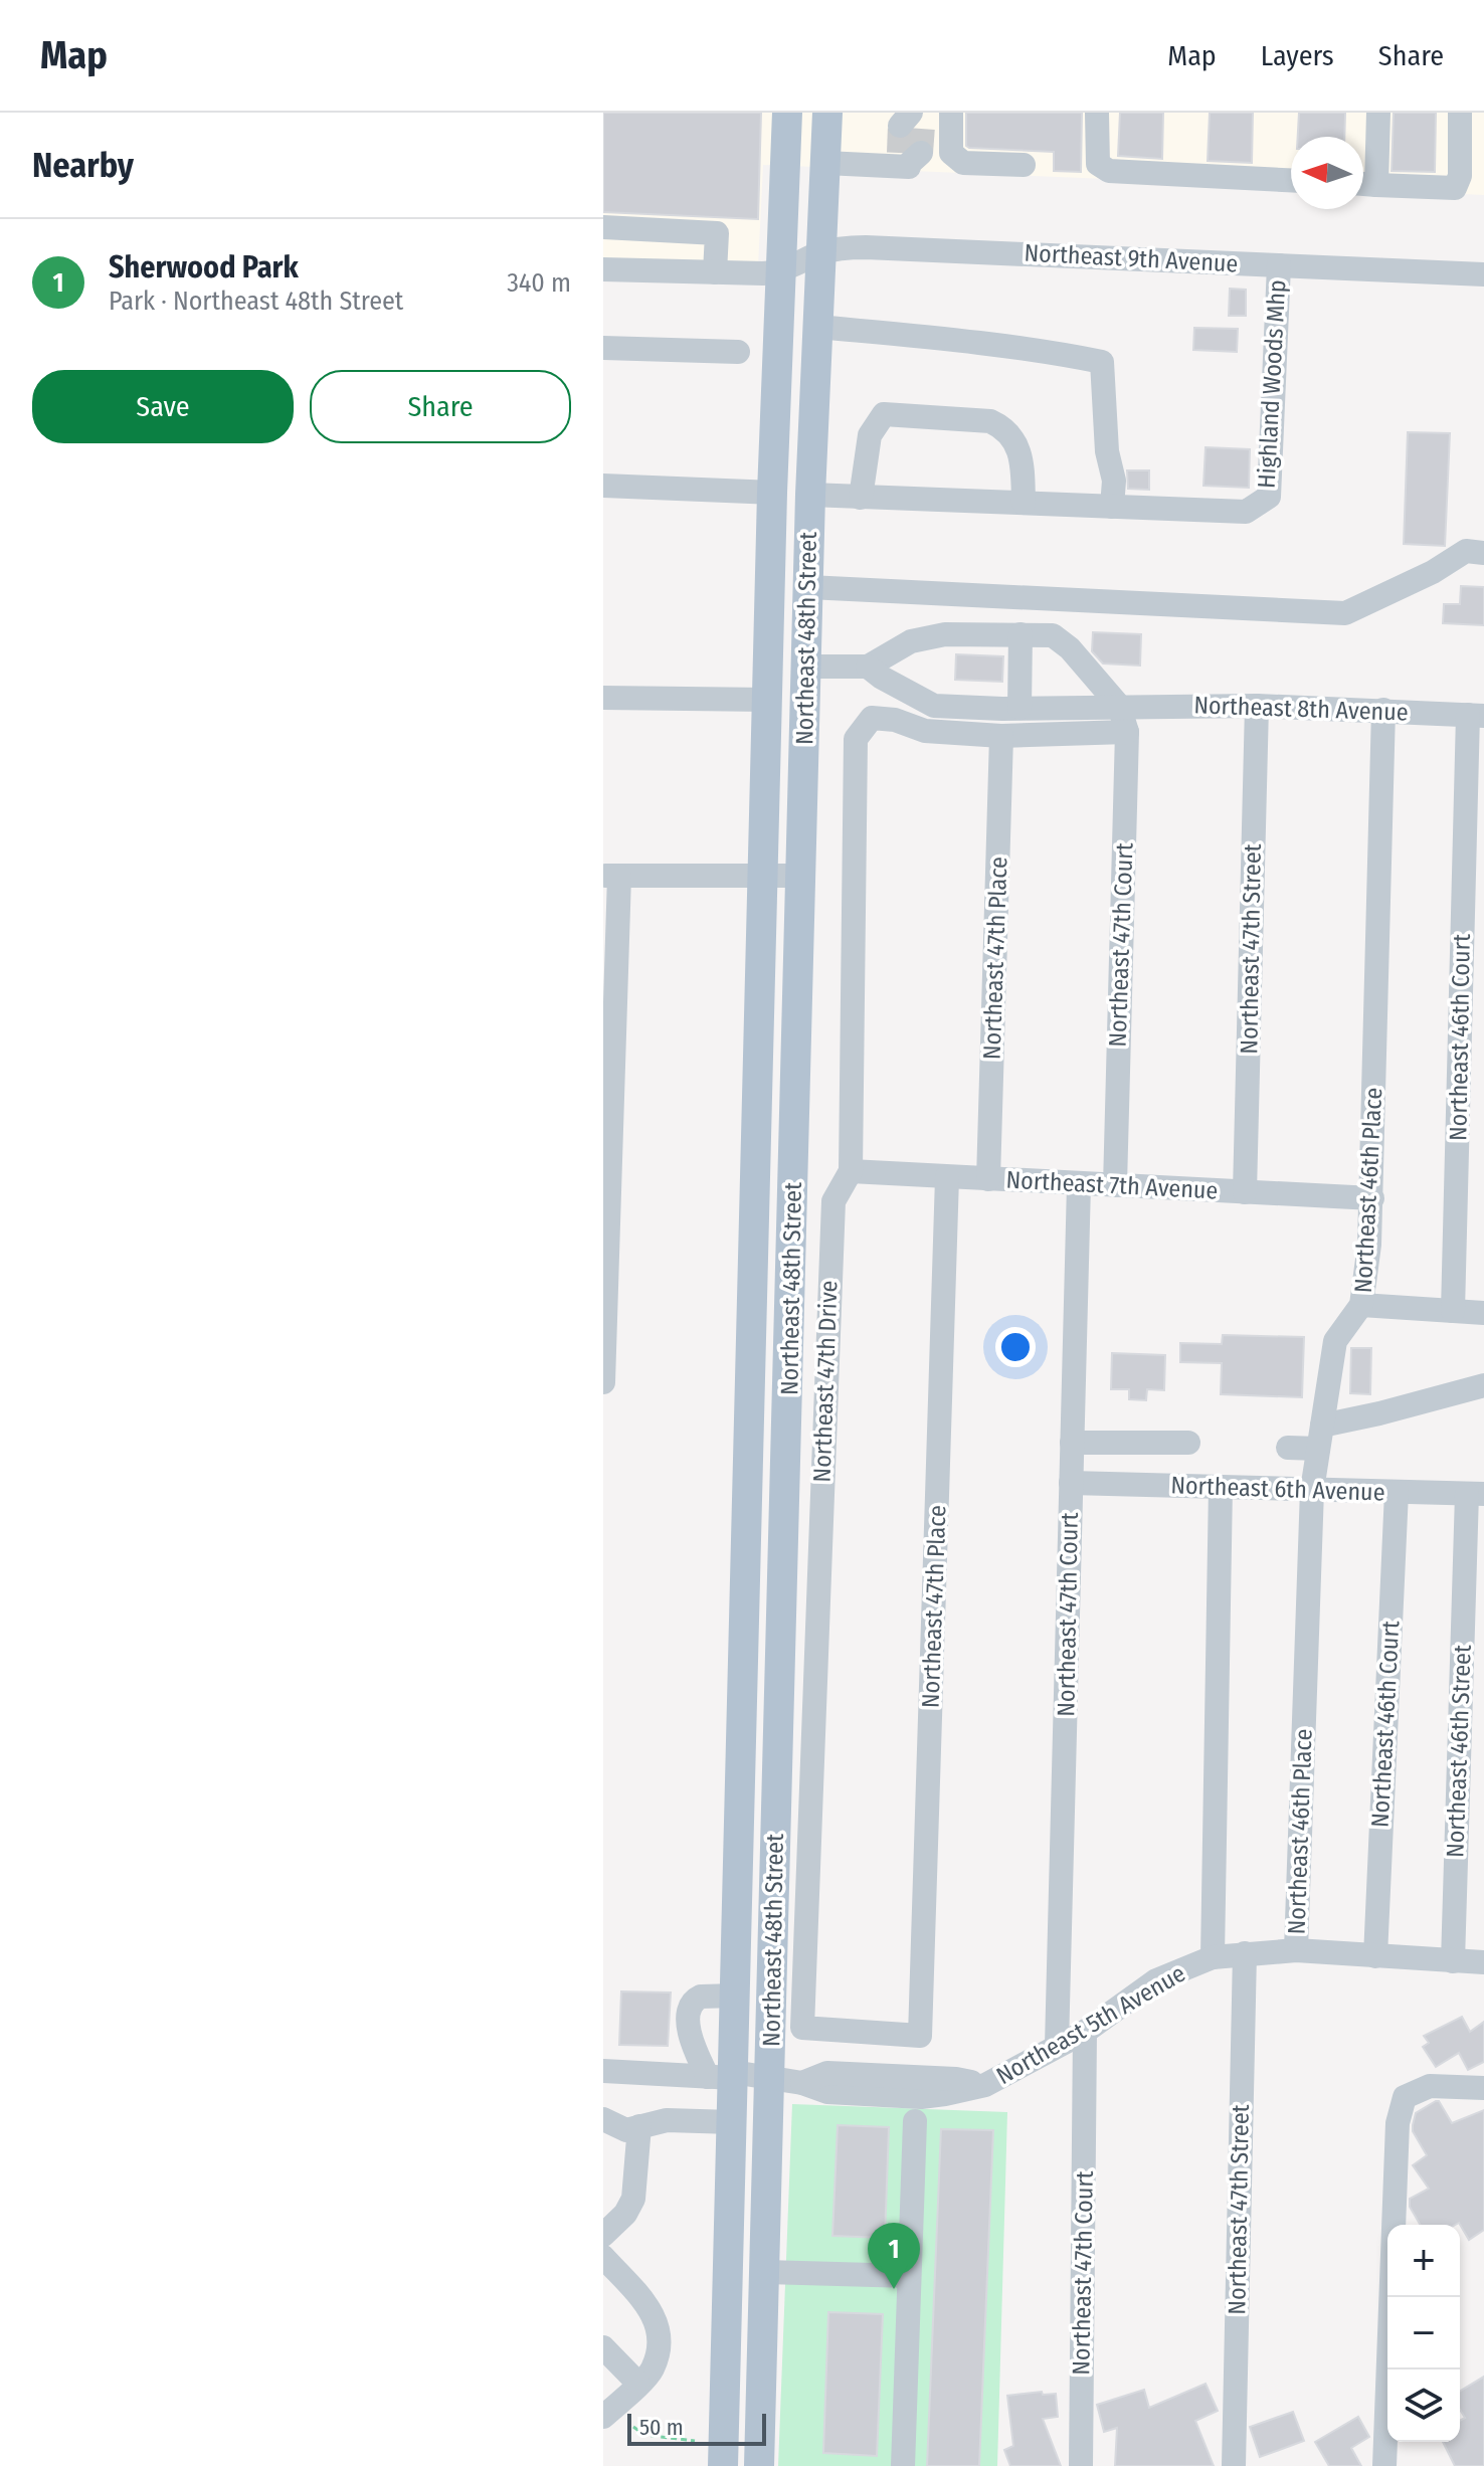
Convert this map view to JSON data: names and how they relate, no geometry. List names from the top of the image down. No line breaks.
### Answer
{"streets":{"main road":["Northeast 48th Street"],"street":["Northeast 9th Avenue","Highland Woods Mhp","Northeast 8th Avenue","Northeast 47th Court","Northeast 47th Street","Northeast 47th Place","Northeast 46th Court","Northeast 7th Avenue","Northeast 46th Place","Northeast 47th Drive","Northeast 6th Avenue","Northeast 46th Street","Northeast 5th Avenue"]},"crossings":[["Northeast 9th Avenue","Highland Woods Mhp"],["Northeast 9th Avenue","Northeast 48th Street"],["Highland Woods Mhp","Northeast 48th Street"],["Northeast 48th Street","Northeast 5th Avenue"],["Northeast 8th Avenue","Northeast 47th Court"],["Northeast 8th Avenue","Northeast 47th Street"],["Northeast 8th Avenue","Northeast 46th Court"],["Northeast 8th Avenue","Northeast 46th Place"],["Northeast 47th Court","Northeast 7th Avenue"],["Northeast 47th Court","Northeast 6th Avenue"],["Northeast 47th Court","Northeast 5th Avenue"],["Northeast 47th Street","Northeast 7th Avenue"],["Northeast 47th Street","Northeast 5th Avenue"],["Northeast 47th Place","Northeast 7th Avenue"],["Northeast 47th Place","Northeast 47th Drive"],["Northeast 46th Court","Northeast 6th Avenue"],["Northeast 46th Court","Northeast 5th Avenue"],["Northeast 7th Avenue","Northeast 46th Place"],["Northeast 7th Avenue","Northeast 47th Drive"],["Northeast 46th Place","Northeast 6th Avenue"],["Northeast 46th Place","Northeast 5th Avenue"],["Northeast 6th Avenue","Northeast 46th Street"],["Northeast 46th Street","Northeast 5th Avenue"]],"scale_bar":"50 m","north":"left","page":{"header":"Map","nav":["Map","Layers","Share"],"heading":"Nearby","list":[{"mark":"1","name":"Sherwood Park","note":"Park · Northeast 48th Street","value":"340 m"}],"buttons":["Save","Share"],"pins":"1","map_buttons":["+","−"],"scale":"50 m"}}
